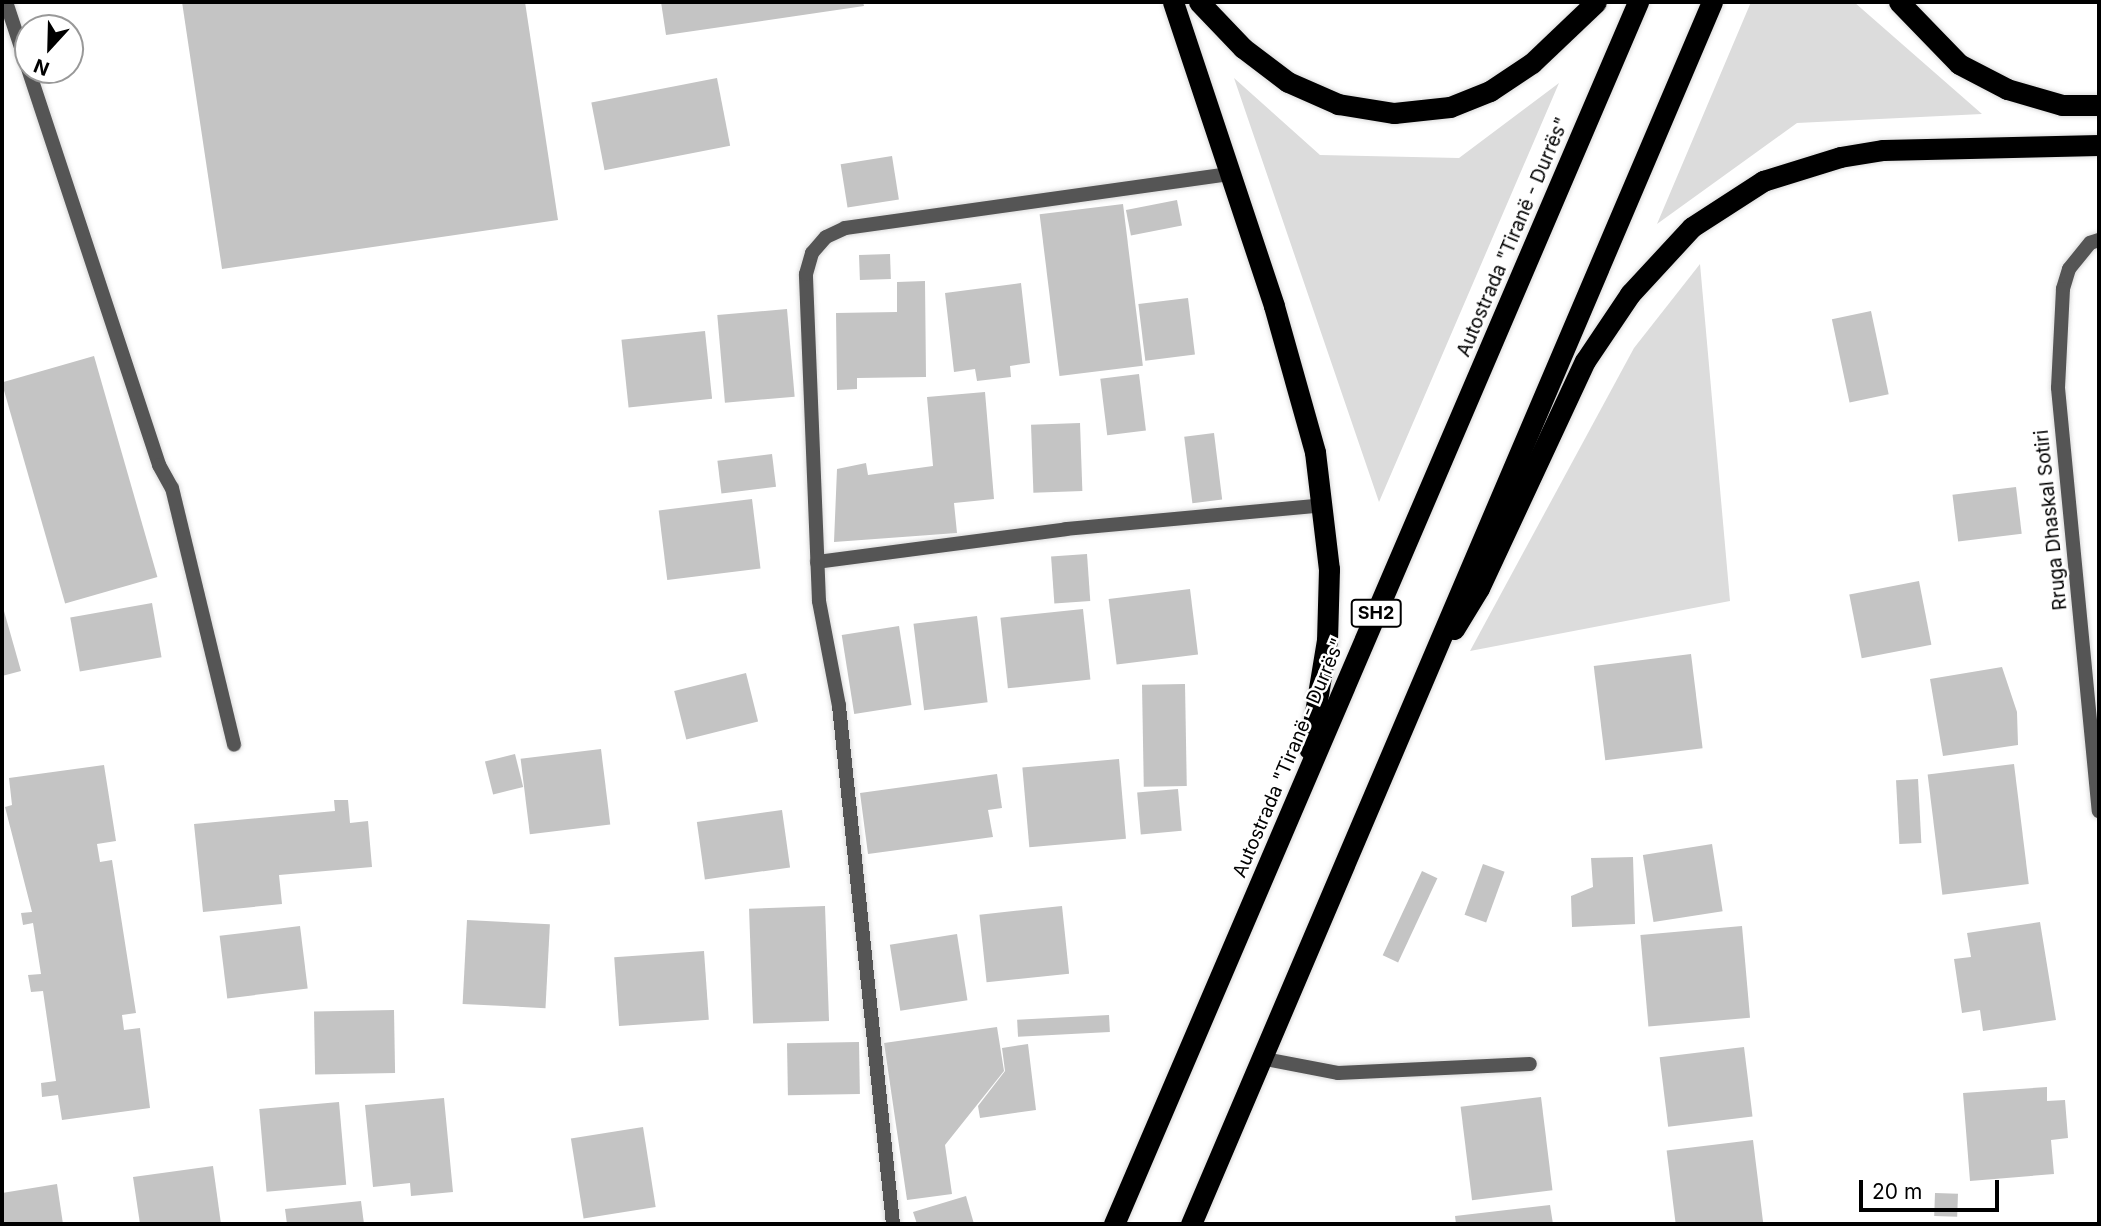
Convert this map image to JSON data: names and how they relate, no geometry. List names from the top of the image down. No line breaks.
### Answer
{"streets":{"highway":["Autostrada \"Tiranë - Durrës\"","SH2"],"street":["Rruga Dhaskal Sotiri"]},"scale_bar":"20 m","north":"bottom"}
